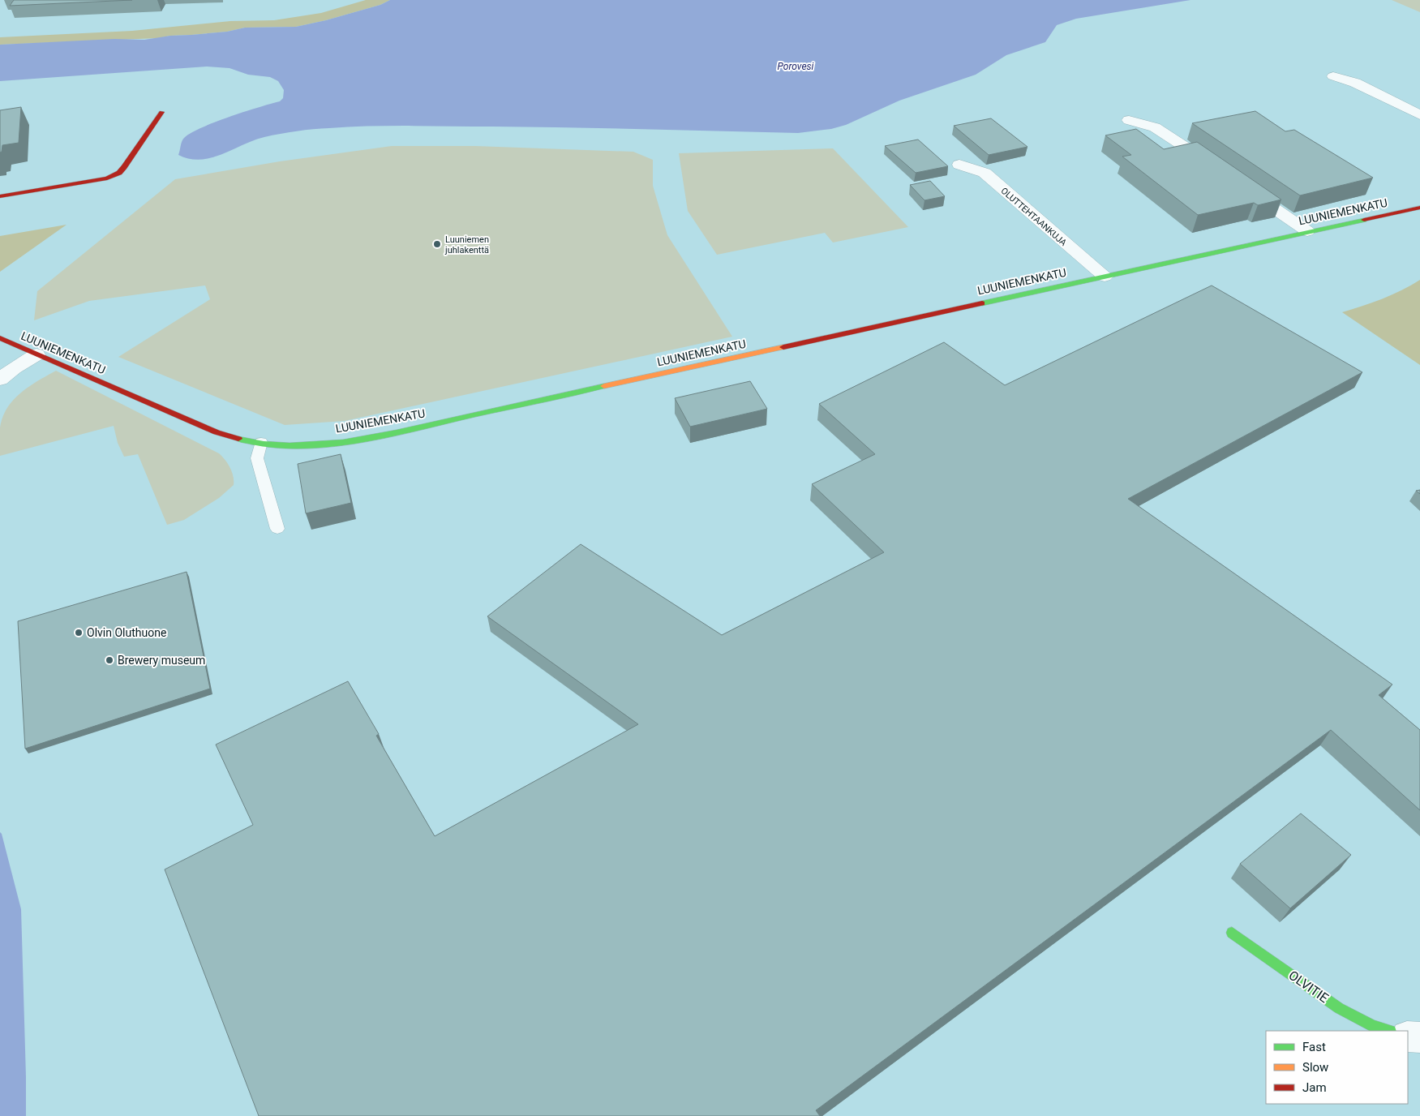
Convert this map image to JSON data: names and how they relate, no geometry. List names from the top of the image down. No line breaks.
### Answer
{"streets":{"street":["LUUNIEMENKATU","OLUTTEHTAANKUJA","OLVITIE"]},"crossings":[["LUUNIEMENKATU","OLUTTEHTAANKUJA"]],"water":["Porovesi"],"places":["Luuniemen juhlakenttä","Olvin Oluthuone","Brewery museum"],"legend":["Fast","Slow","Jam"]}
